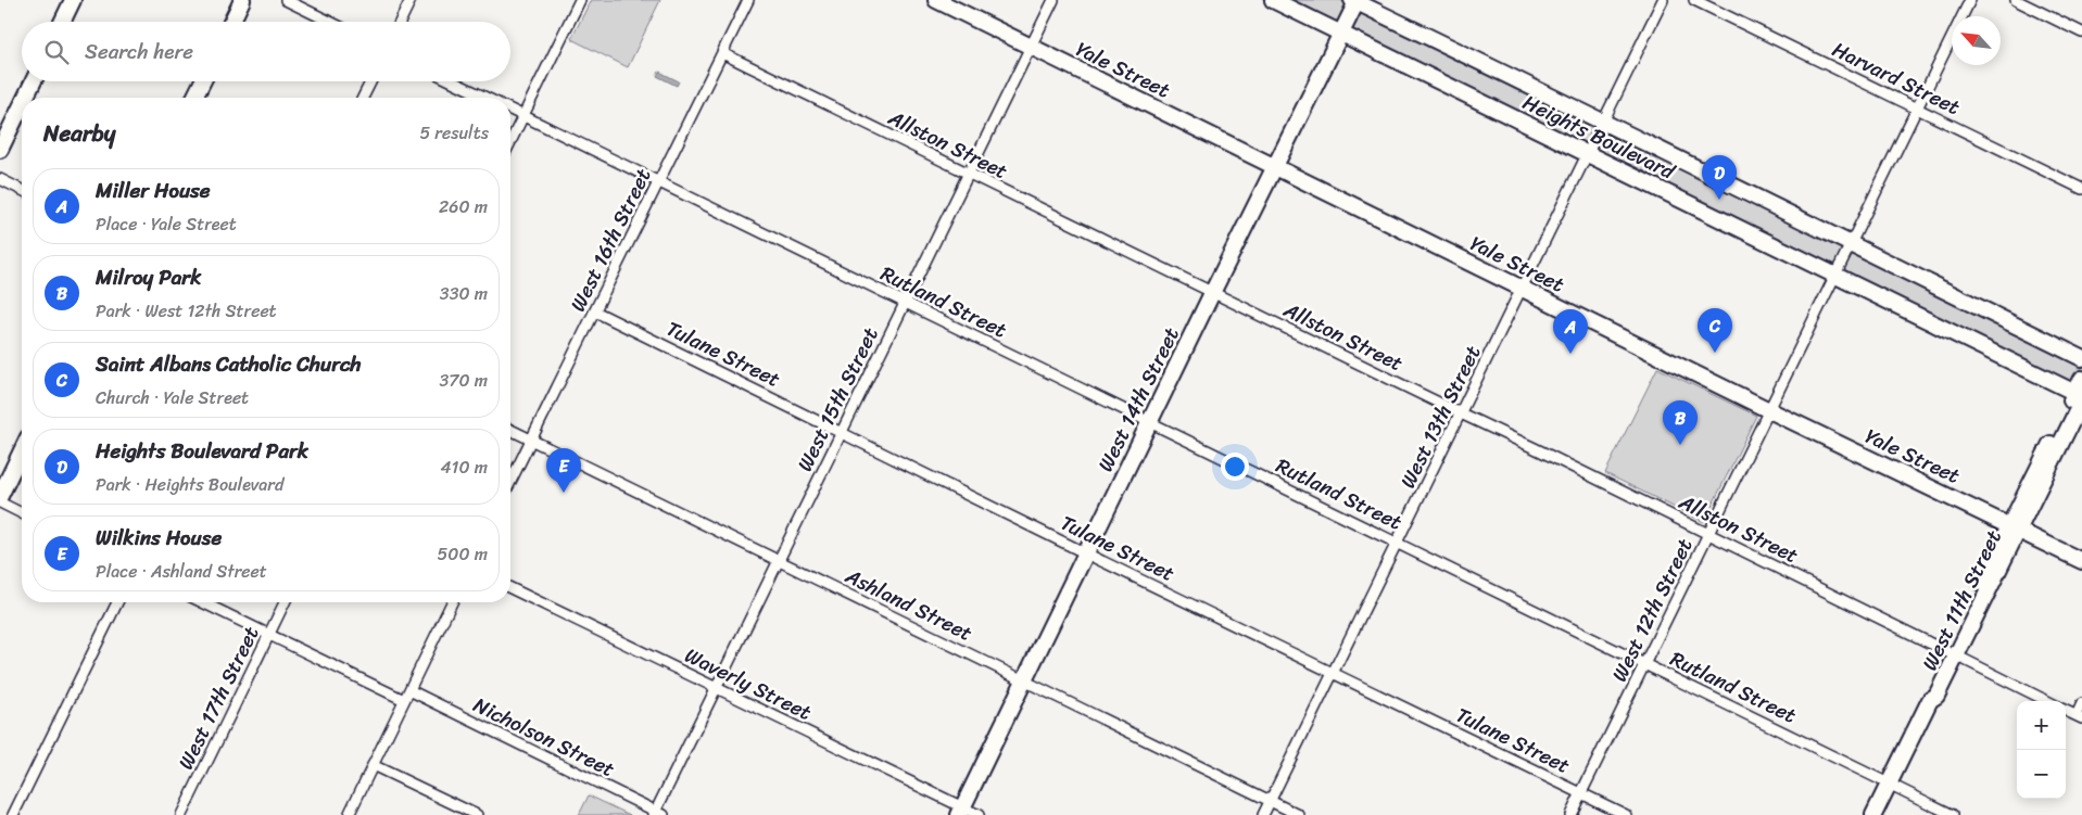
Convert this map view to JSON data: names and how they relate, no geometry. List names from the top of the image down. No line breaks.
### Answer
{"streets":{"main road":["Yale Street","Heights Boulevard","West 14th Street","West 11th Street"],"street":["Harvard Street","Allston Street","West 16th Street","Rutland Street","Tulane Street","West 15th Street","West 13th Street","Ashland Street","West 12th Street","Waverly Street","West 17th Street","Nicholson Street"]},"crossings":[["Yale Street","West 15th Street"],["Yale Street","West 14th Street"],["Yale Street","West 13th Street"],["Yale Street","West 11th Street"],["Yale Street","West 12th Street"],["Harvard Street","West 12th Street"],["Heights Boulevard","West 14th Street"],["Heights Boulevard","West 13th Street"],["Heights Boulevard","West 11th Street"],["Heights Boulevard","West 12th Street"],["Allston Street","West 16th Street"],["Allston Street","West 15th Street"],["Allston Street","West 14th Street"],["Allston Street","West 13th Street"],["Allston Street","West 11th Street"],["Allston Street","West 12th Street"],["West 16th Street","Rutland Street"],["West 16th Street","Tulane Street"],["West 16th Street","Ashland Street"],["Rutland Street","West 15th Street"],["Rutland Street","West 14th Street"],["Rutland Street","West 13th Street"],["Rutland Street","West 11th Street"],["Rutland Street","West 12th Street"],["Tulane Street","West 15th Street"],["Tulane Street","West 14th Street"],["Tulane Street","West 13th Street"],["Tulane Street","West 12th Street"],["West 15th Street","Ashland Street"],["West 15th Street","Waverly Street"],["West 15th Street","Nicholson Street"],["West 14th Street","Ashland Street"],["West 14th Street","Waverly Street"],["West 13th Street","Ashland Street"]],"north":"top left","page":{"search":"Search here","heading":["Nearby","5 results"],"pins":["D","C","A","B","E"],"list":[{"mark":"A","name":"Miller House","note":"Place · Yale Street","value":"260 m"},{"mark":"B","name":"Milroy Park","note":"Park · West 12th Street","value":"330 m"},{"mark":"C","name":"Saint Albans Catholic Church","note":"Church · Yale Street","value":"370 m"},{"mark":"D","name":"Heights Boulevard Park","note":"Park · Heights Boulevard","value":"410 m"},{"mark":"E","name":"Wilkins House","note":"Place · Ashland Street","value":"500 m"}],"map_buttons":["+","−"]}}
